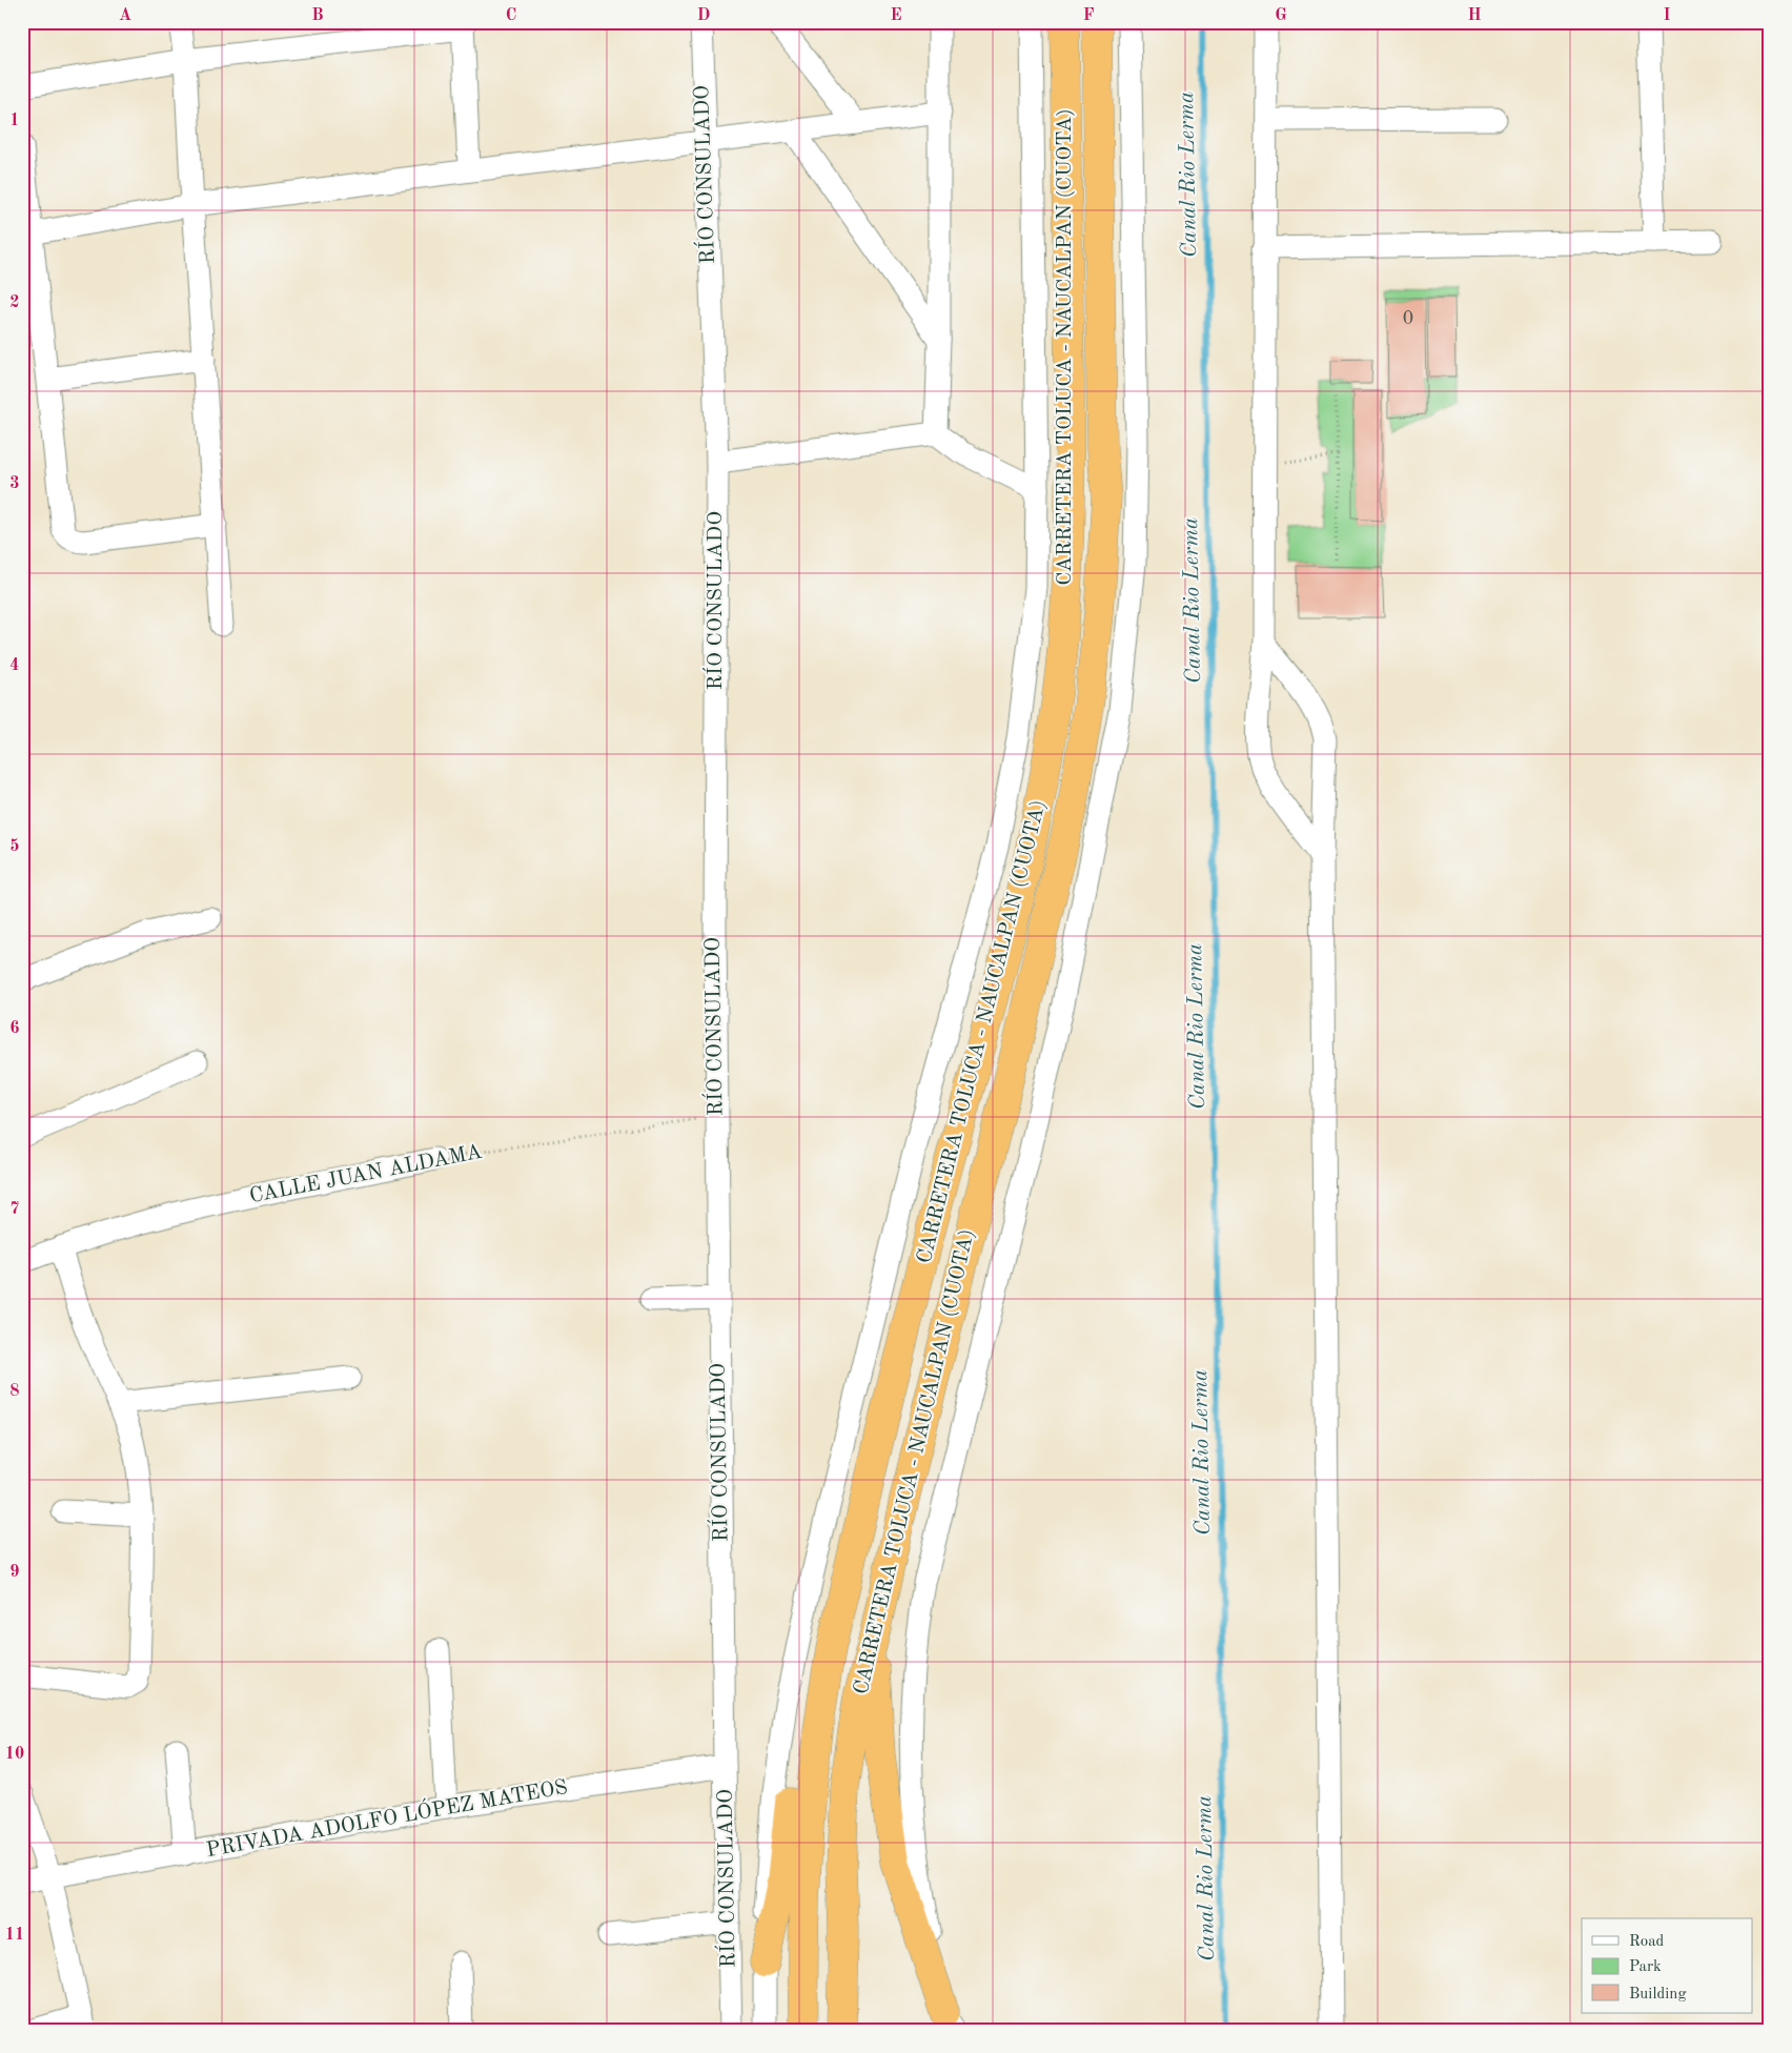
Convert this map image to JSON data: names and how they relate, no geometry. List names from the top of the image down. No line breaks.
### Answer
{"streets":{"highway":["CARRETERA TOLUCA - NAUCALPAN (CUOTA)"],"street":["RÍO CONSULADO","CALLE JUAN ALDAMA","PRIVADA ADOLFO LÓPEZ MATEOS"]},"crossings":[["RÍO CONSULADO","CALLE JUAN ALDAMA"],["RÍO CONSULADO","PRIVADA ADOLFO LÓPEZ MATEOS"]],"water":["Canal Rio Lerma"],"house_numbers":["0"],"legend":["Road","Park","Building"],"grid":{"columns":["A","B","C","D","E","F","G","H","I"],"rows":["1","2","3","4","5","6","7","8","9","10","11"]}}
